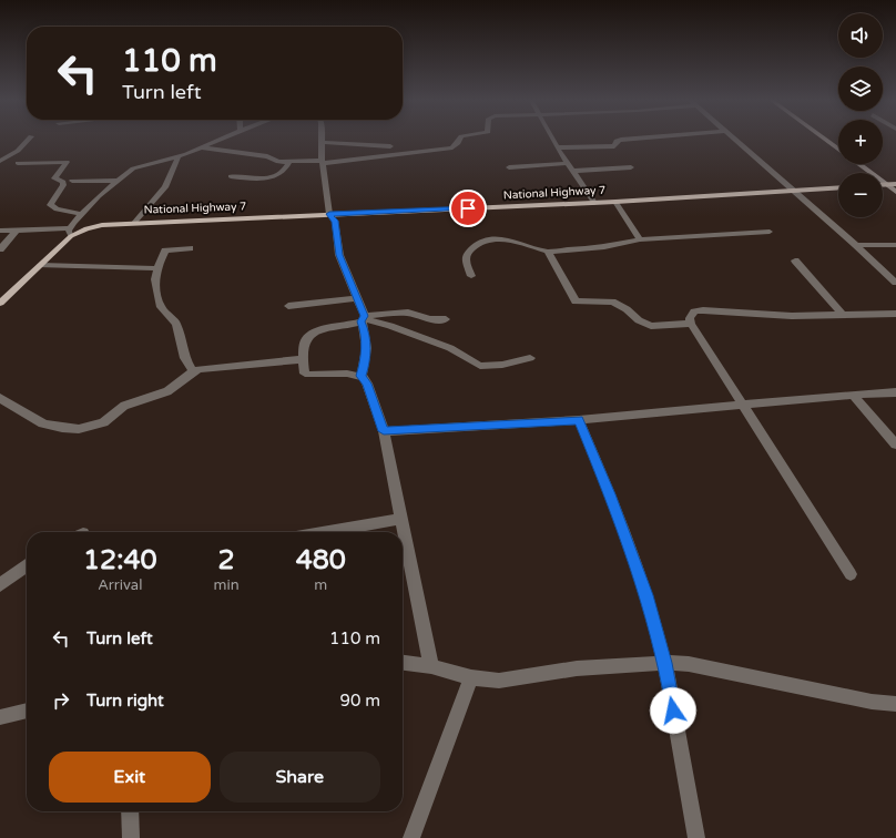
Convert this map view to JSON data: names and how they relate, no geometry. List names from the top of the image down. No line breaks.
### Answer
{"streets":{"main road":["National Highway 7"]},"page":{"map_buttons":["+","−"],"turn":["110 m","Turn left"],"eta":["12:40","Arrival","2","min","480","m"],"list":[{"name":"Turn left","value":"110 m"},{"name":"Turn right","value":"90 m"}],"buttons":["Exit","Share"]}}
